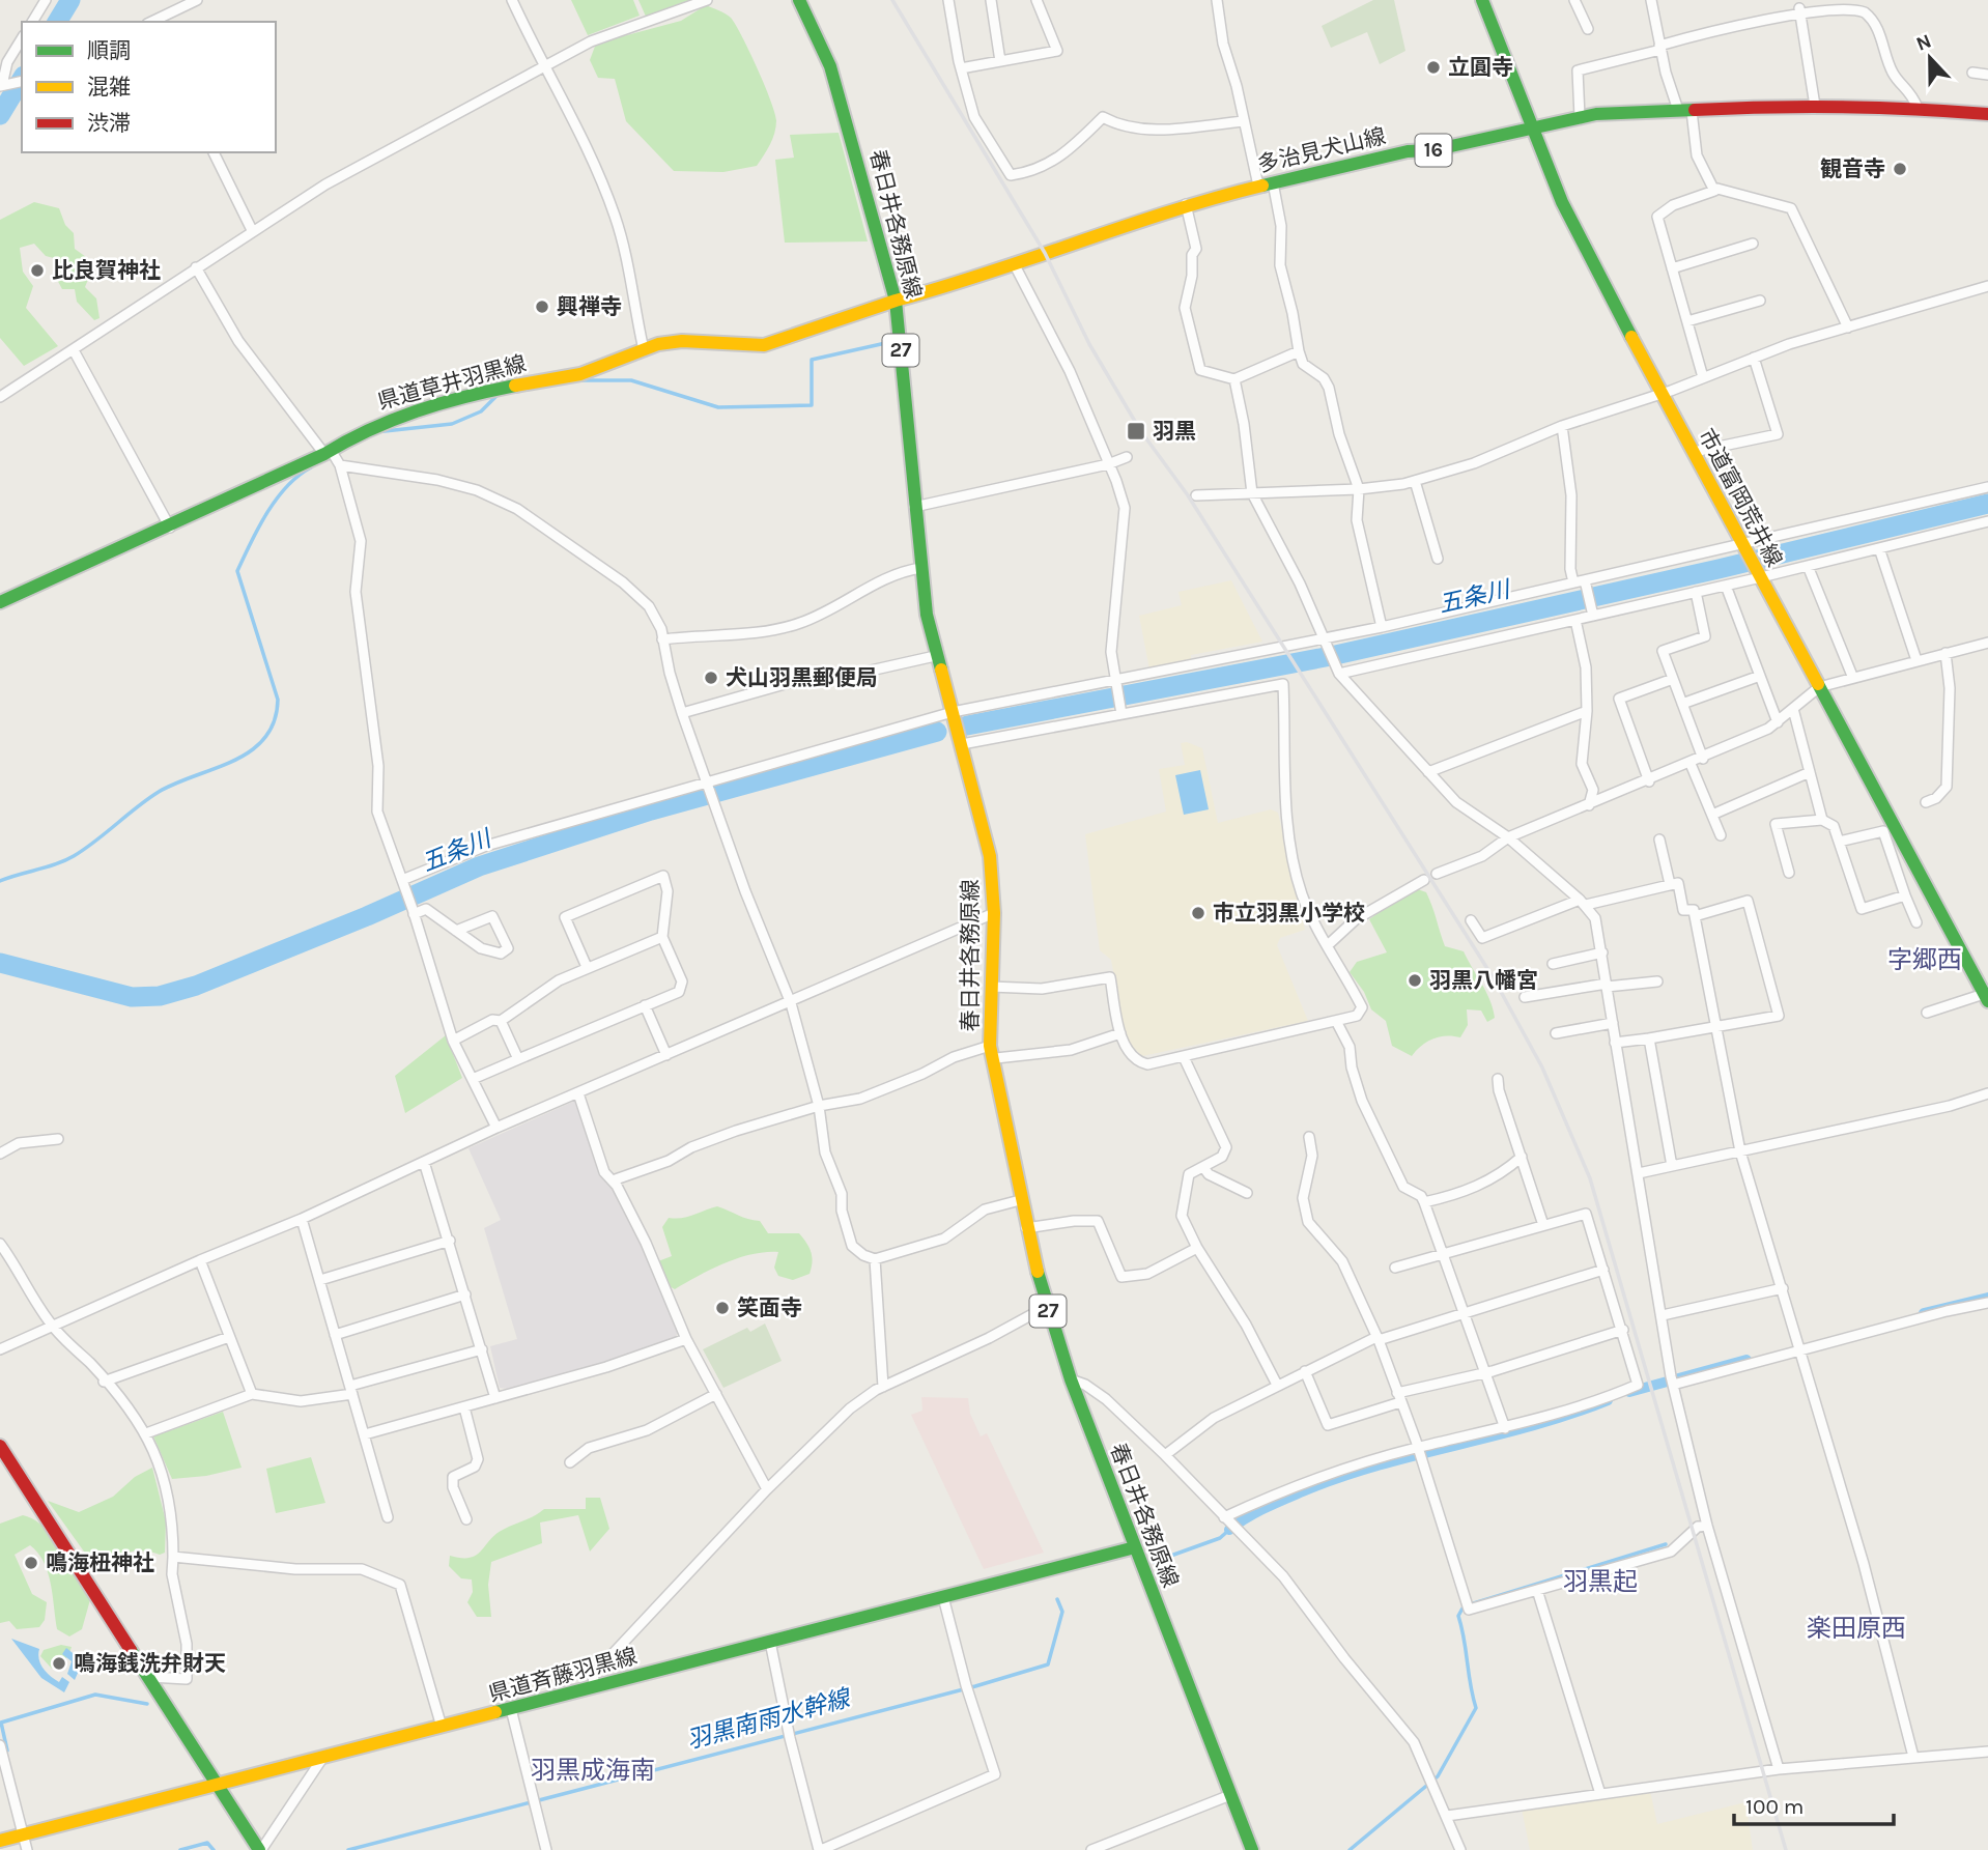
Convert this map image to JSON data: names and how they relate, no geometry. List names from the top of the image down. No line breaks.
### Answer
{"streets":{"main road":["多治見犬山線","16","春日井各務原線","27","県道草井羽黒線","市道富岡荒井線","県道斉藤羽黒線"]},"crossings":[["多治見犬山線","春日井各務原線"],["多治見犬山線","県道草井羽黒線"],["多治見犬山線","市道富岡荒井線"],["春日井各務原線","県道草井羽黒線"],["春日井各務原線","県道斉藤羽黒線"]],"districts":["字郷西","羽黒起","楽田原西","羽黒成海南"],"water":["五条川","羽黒南雨水幹線"],"places":{"other":["立圓寺","観音寺","比良賀神社","興禅寺","犬山羽黒郵便局","市立羽黒小学校","羽黒八幡宮","笑面寺","鳴海杻神社","鳴海銭洗弁財天"],"transit":["羽黒"]},"legend":["順調","混雑","渋滞"],"scale_bar":"100 m","north":"top"}
